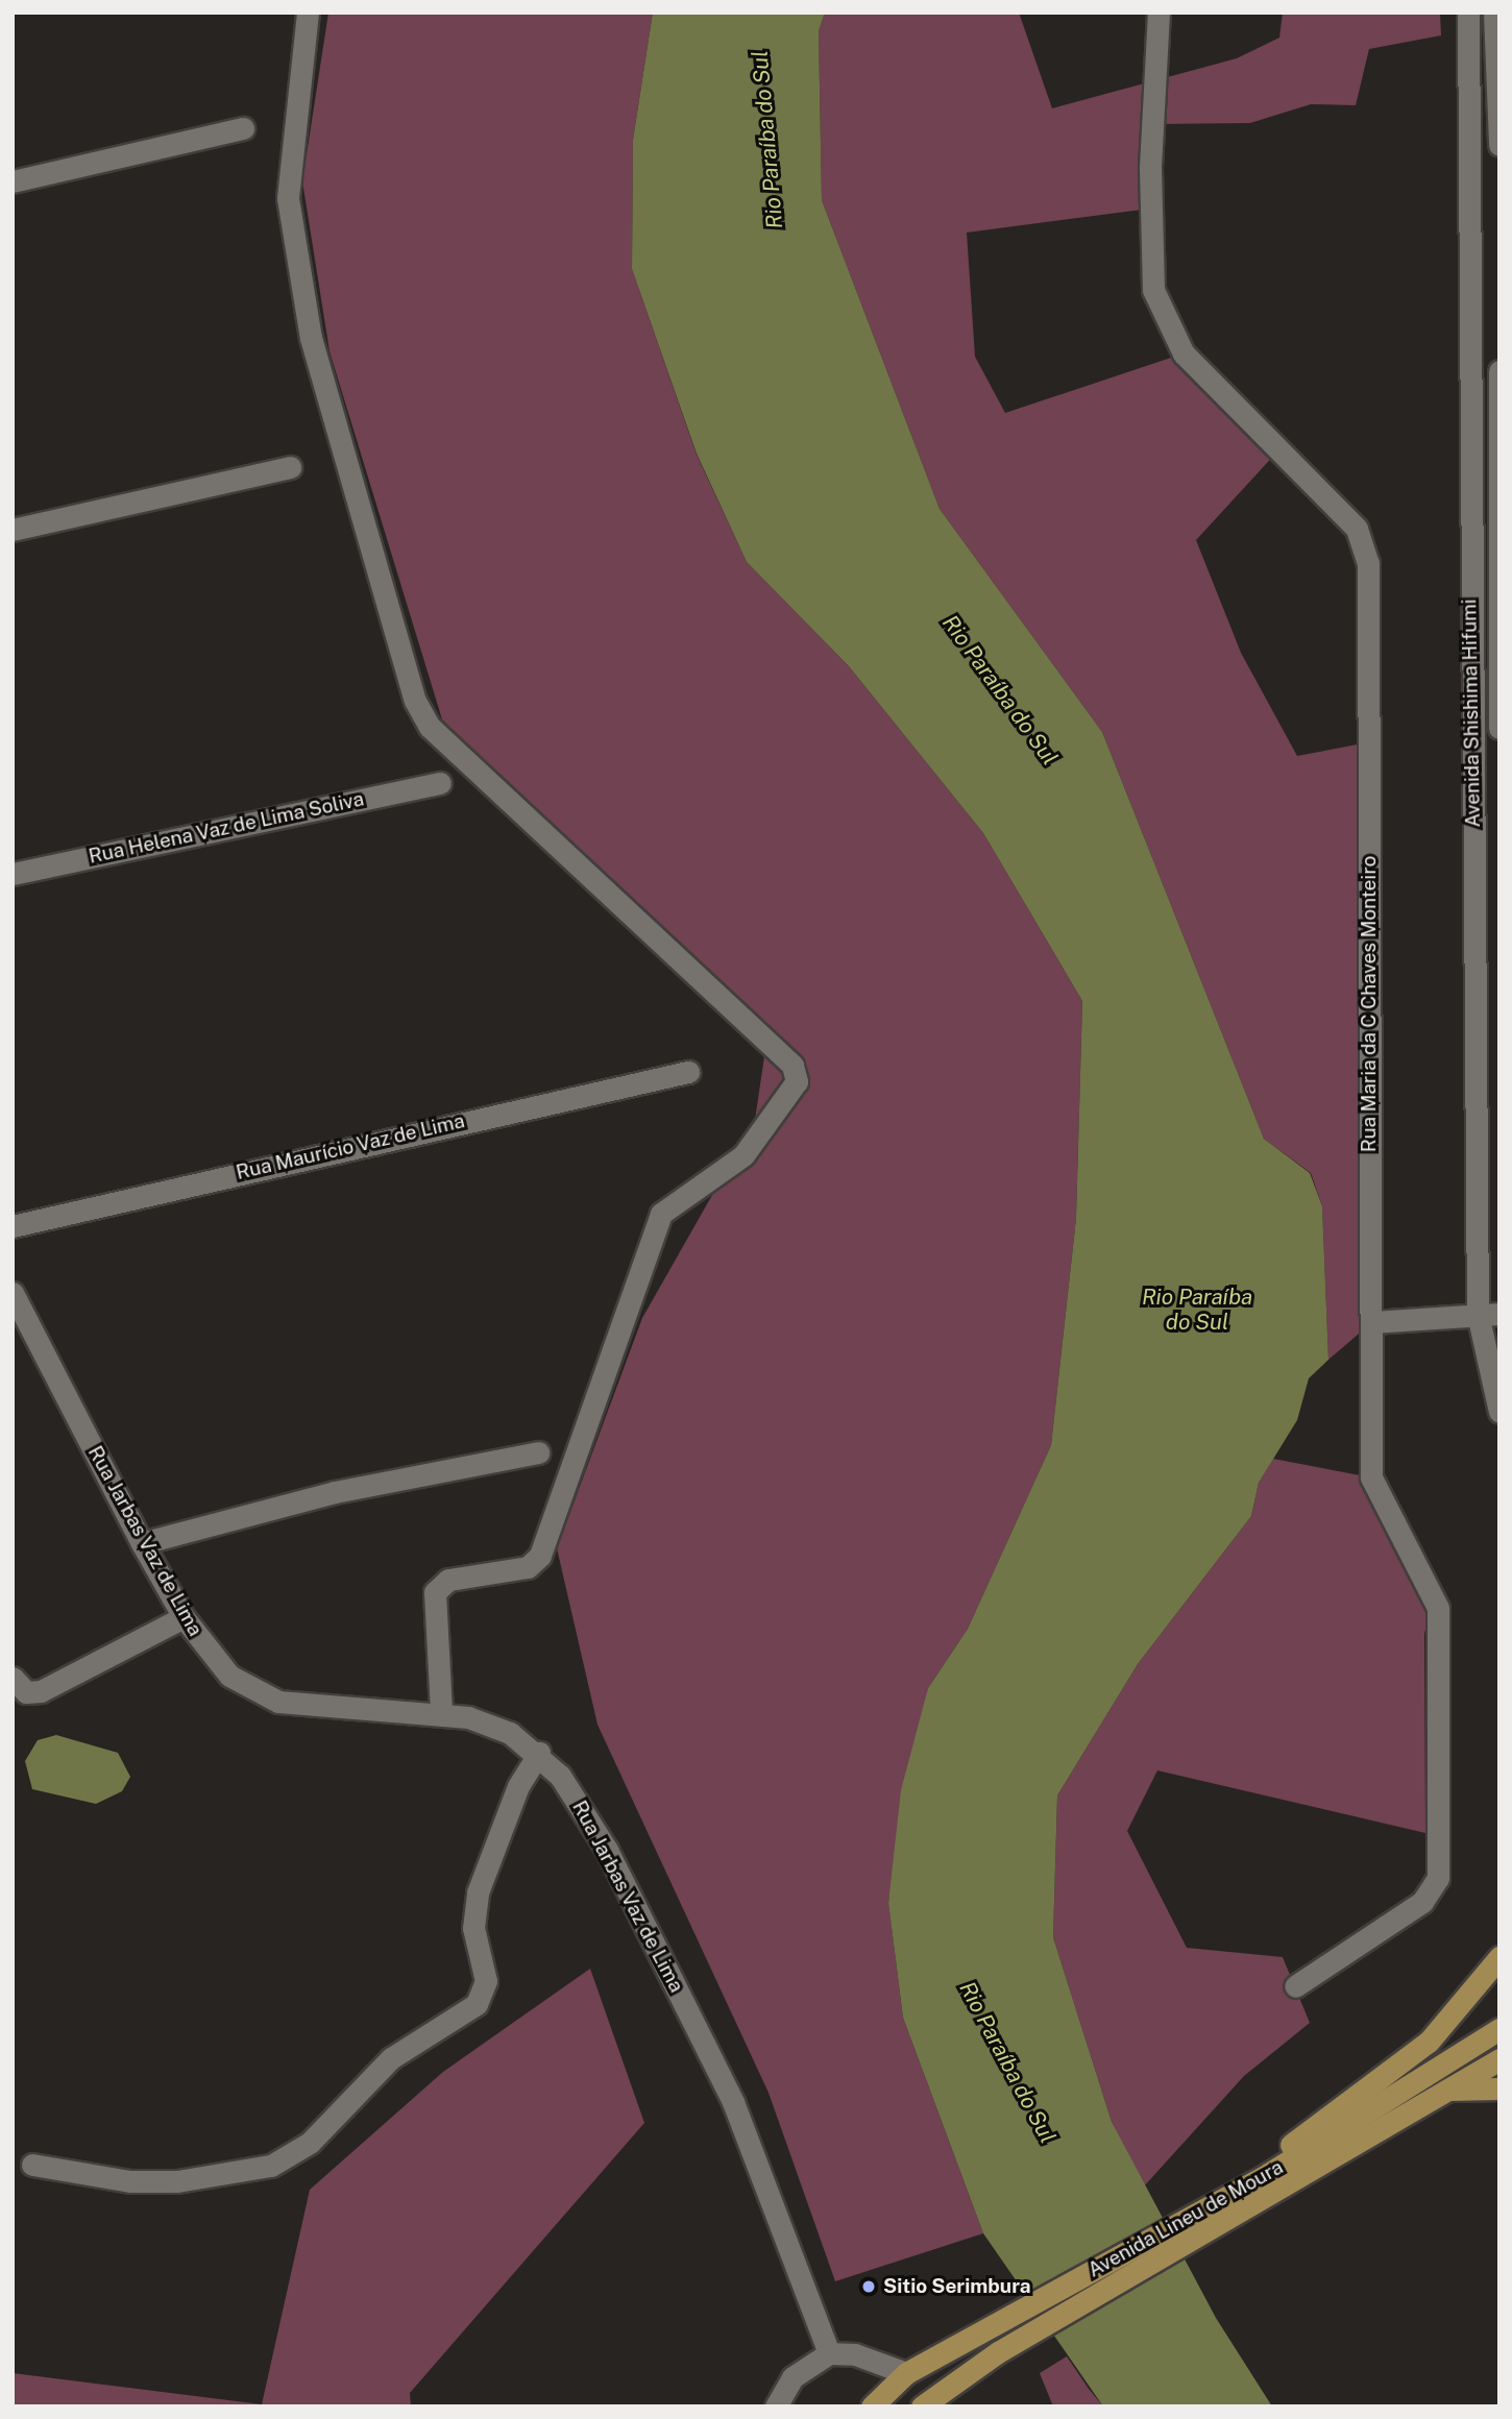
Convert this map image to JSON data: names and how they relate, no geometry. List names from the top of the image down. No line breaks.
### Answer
{"streets":{"main road":["Avenida Lineu de Moura"],"street":["Avenida Shishima Hifumi","Rua Helena Vaz de Lima Soliva","Rua Maria da C Chaves Monteiro","Rua Maurício Vaz de Lima","Rua Jarbas Vaz de Lima"]},"water":["Rio Paraíba do Sul"],"places":["Sitio Serimbura"]}
